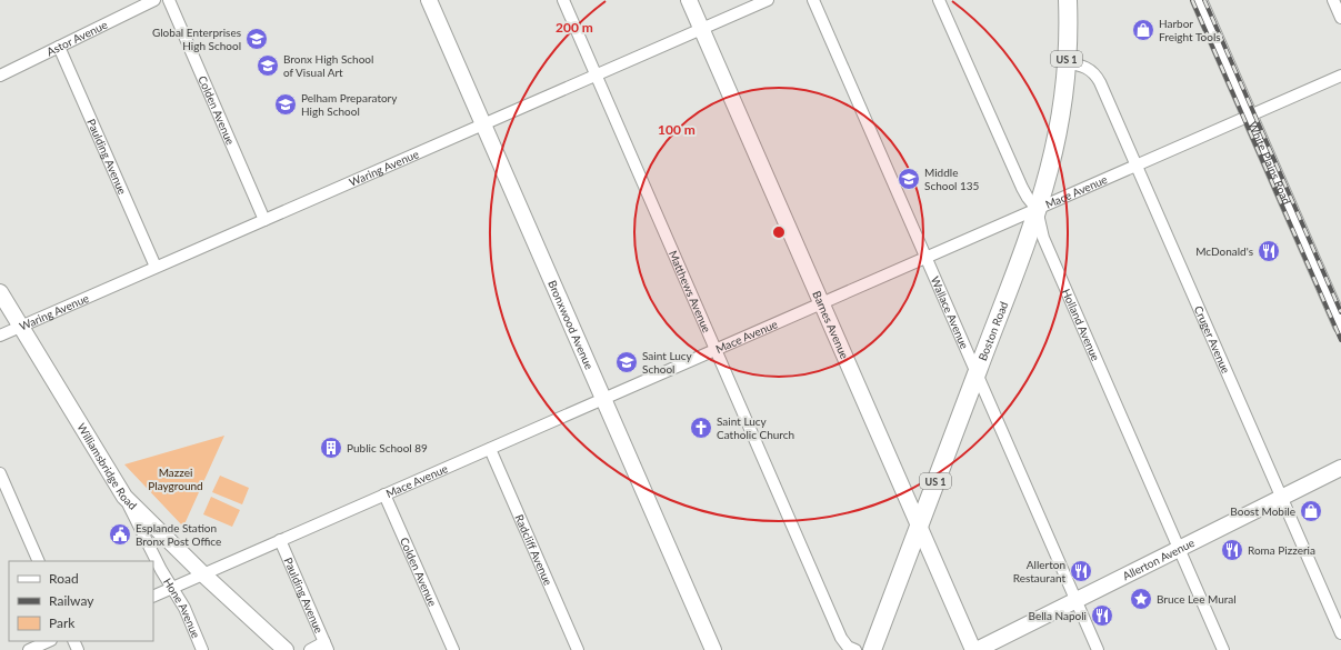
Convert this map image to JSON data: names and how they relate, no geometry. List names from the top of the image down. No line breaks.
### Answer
{"streets":{"main road":["US 1","Boston Road"],"street":["Astor Avenue","Colden Avenue","Paulding Avenue","White Plains Road","Waring Avenue","Mace Avenue","Matthews Avenue","Wallace Avenue","Bronxwood Avenue","Holland Avenue","Barnes Avenue","Cruger Avenue","Williamsbridge Road","Radcliff Avenue","Allerton Avenue","Hone Avenue"]},"crossings":[["Astor Avenue","Paulding Avenue"],["Colden Avenue","Waring Avenue"],["Colden Avenue","Mace Avenue"],["Paulding Avenue","Waring Avenue"],["Paulding Avenue","Mace Avenue"],["White Plains Road","Mace Avenue"],["Waring Avenue","Matthews Avenue"],["Waring Avenue","Bronxwood Avenue"],["Waring Avenue","Barnes Avenue"],["Waring Avenue","Williamsbridge Road"],["Mace Avenue","Matthews Avenue"],["Mace Avenue","Wallace Avenue"],["Mace Avenue","Bronxwood Avenue"],["Mace Avenue","Holland Avenue"],["Mace Avenue","Barnes Avenue"],["Mace Avenue","Boston Road"],["Mace Avenue","Cruger Avenue"],["Mace Avenue","Williamsbridge Road"],["Mace Avenue","Radcliff Avenue"],["Mace Avenue","Hone Avenue"],["Wallace Avenue","Boston Road"],["Wallace Avenue","Allerton Avenue"],["Holland Avenue","Boston Road"],["Holland Avenue","Allerton Avenue"],["Barnes Avenue","Boston Road"],["Boston Road","Cruger Avenue"],["Cruger Avenue","Allerton Avenue"],["Williamsbridge Road","Hone Avenue"]],"parks":["Mazzei Playground"],"places":{"shop":["Harbor Freight Tools","Boost Mobile"],"school or university":["Global Enterprises High School","Bronx High School of Visual Art","Pelham Preparatory High School","Middle School 135","Saint Lucy School"],"restaurant":["McDonald's","Roma Pizzeria","Allerton Restaurant","Bella Napoli"],"church":["Saint Lucy Catholic Church"],"building":["Public School 89"],"public building":["Esplande Station Bronx Post Office"],"place":["Bruce Lee Mural"]},"legend":["Road","Railway","Park"],"rings":["200 m","100 m"]}
